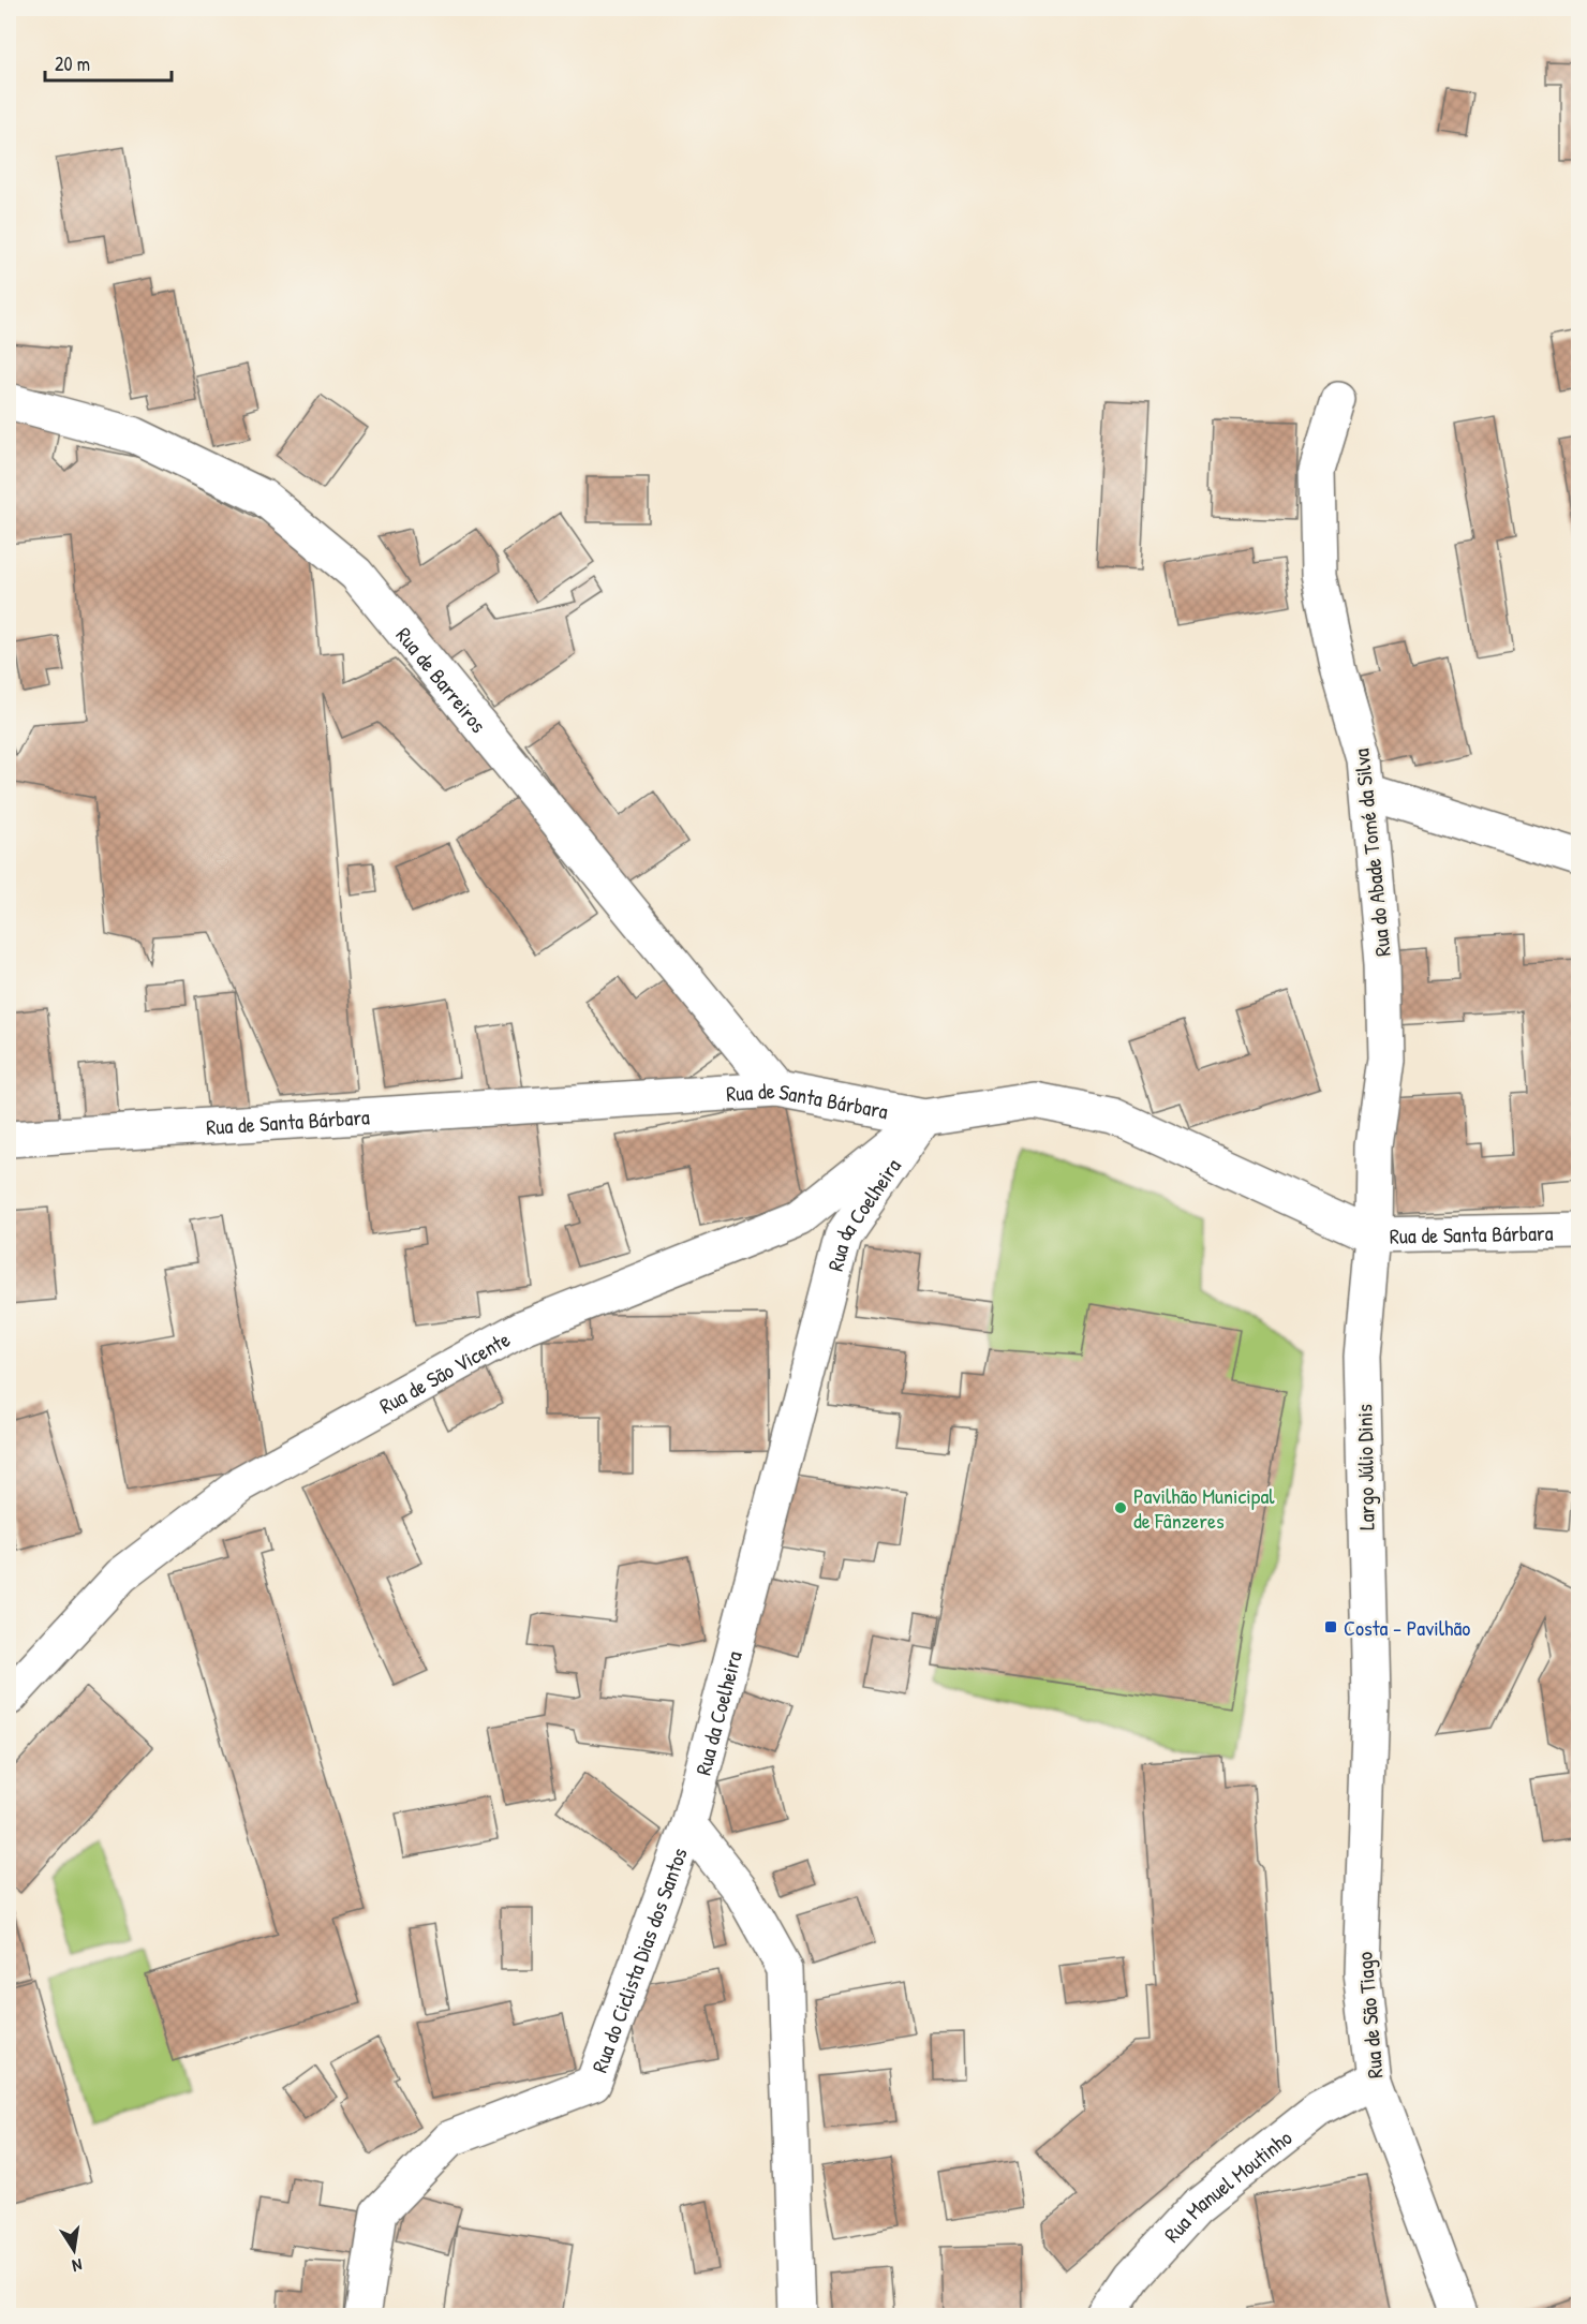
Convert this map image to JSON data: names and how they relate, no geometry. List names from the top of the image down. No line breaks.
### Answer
{"streets":{"street":["Rua de Barreiros","Rua do Abade Tomé da Silva","Rua de Santa Bárbara","Rua da Coelheira","Rua de São Vicente","Largo Júlio Dinis","Rua do Ciclista Dias dos Santos","Rua de São Tiago","Rua Manuel Moutinho"]},"crossings":[["Rua de Barreiros","Rua de Santa Bárbara"],["Rua do Abade Tomé da Silva","Rua de Santa Bárbara"],["Rua do Abade Tomé da Silva","Largo Júlio Dinis"],["Rua de Santa Bárbara","Rua da Coelheira"],["Rua de Santa Bárbara","Rua de São Vicente"],["Rua de Santa Bárbara","Largo Júlio Dinis"],["Rua da Coelheira","Rua de São Vicente"],["Rua da Coelheira","Rua do Ciclista Dias dos Santos"],["Largo Júlio Dinis","Rua de São Tiago"],["Rua de São Tiago","Rua Manuel Moutinho"]],"places":{"other":["Pavilhão Municipal de Fânzeres"],"transit":["Costa - Pavilhão"]},"scale_bar":"20 m","north":"bottom"}
